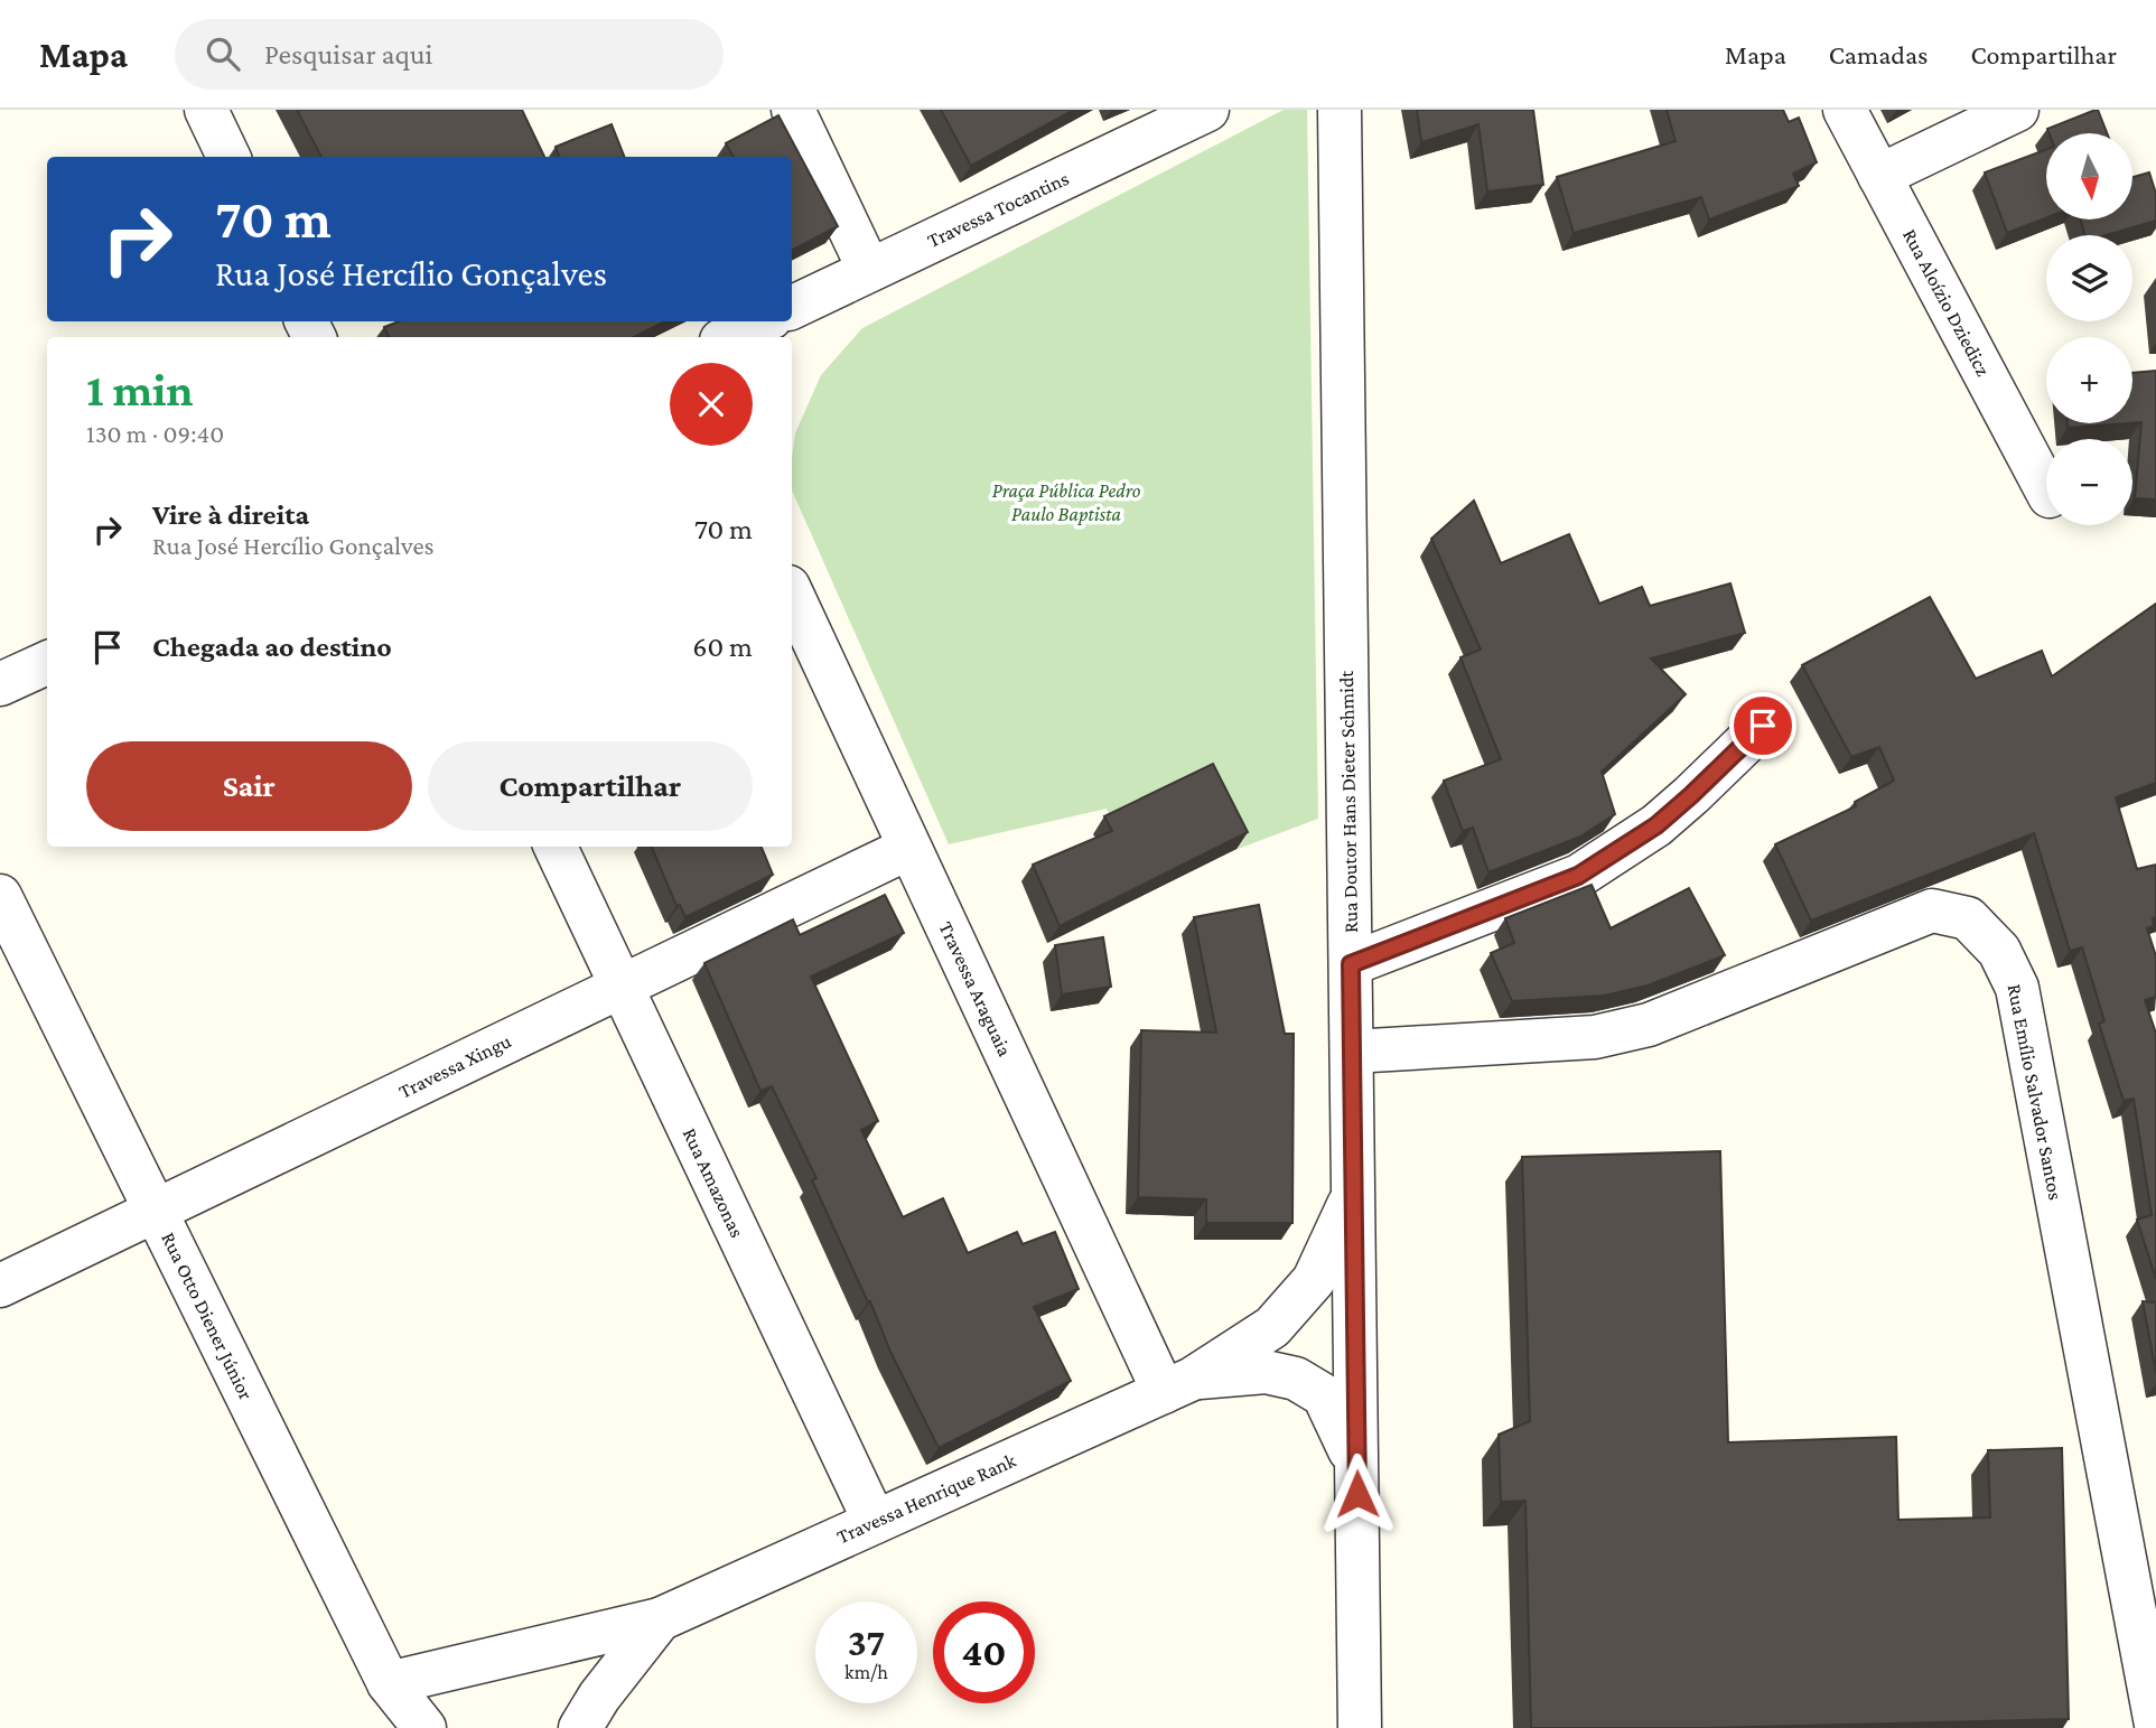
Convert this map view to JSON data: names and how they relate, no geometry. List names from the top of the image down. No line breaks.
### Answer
{"streets":{"street":["Travessa Tocantins","Rua Aloízio Dziedicz","Rua Doutor Hans Dieter Schmidt","Travessa Araguaia","Travessa Xingu","Rua Emílio Salvador Santos","Rua Amazonas","Rua Otto Diener Júnior","Travessa Henrique Rank"]},"crossings":[["Rua Doutor Hans Dieter Schmidt","Rua Emílio Salvador Santos"],["Rua Doutor Hans Dieter Schmidt","Travessa Henrique Rank"],["Travessa Araguaia","Travessa Xingu"],["Travessa Araguaia","Travessa Henrique Rank"],["Travessa Xingu","Rua Amazonas"],["Travessa Xingu","Rua Otto Diener Júnior"],["Rua Amazonas","Travessa Henrique Rank"],["Rua Otto Diener Júnior","Travessa Henrique Rank"]],"parks":["Praça Pública Pedro Paulo Baptista"],"north":"bottom","page":{"header":"Mapa","search":"Pesquisar aqui","nav":["Mapa","Camadas","Compartilhar"],"map_buttons":["+","−"],"turn":["70 m","Rua José Hercílio Gonçalves"],"heading":["1 min","130 m · 09:40"],"list":[{"name":"Vire à direita","note":"Rua José Hercílio Gonçalves","value":"70 m"},{"name":"Chegada ao destino","value":"60 m"}],"buttons":["Sair","Compartilhar"],"speed":"37 km/h","limit":"40"}}
